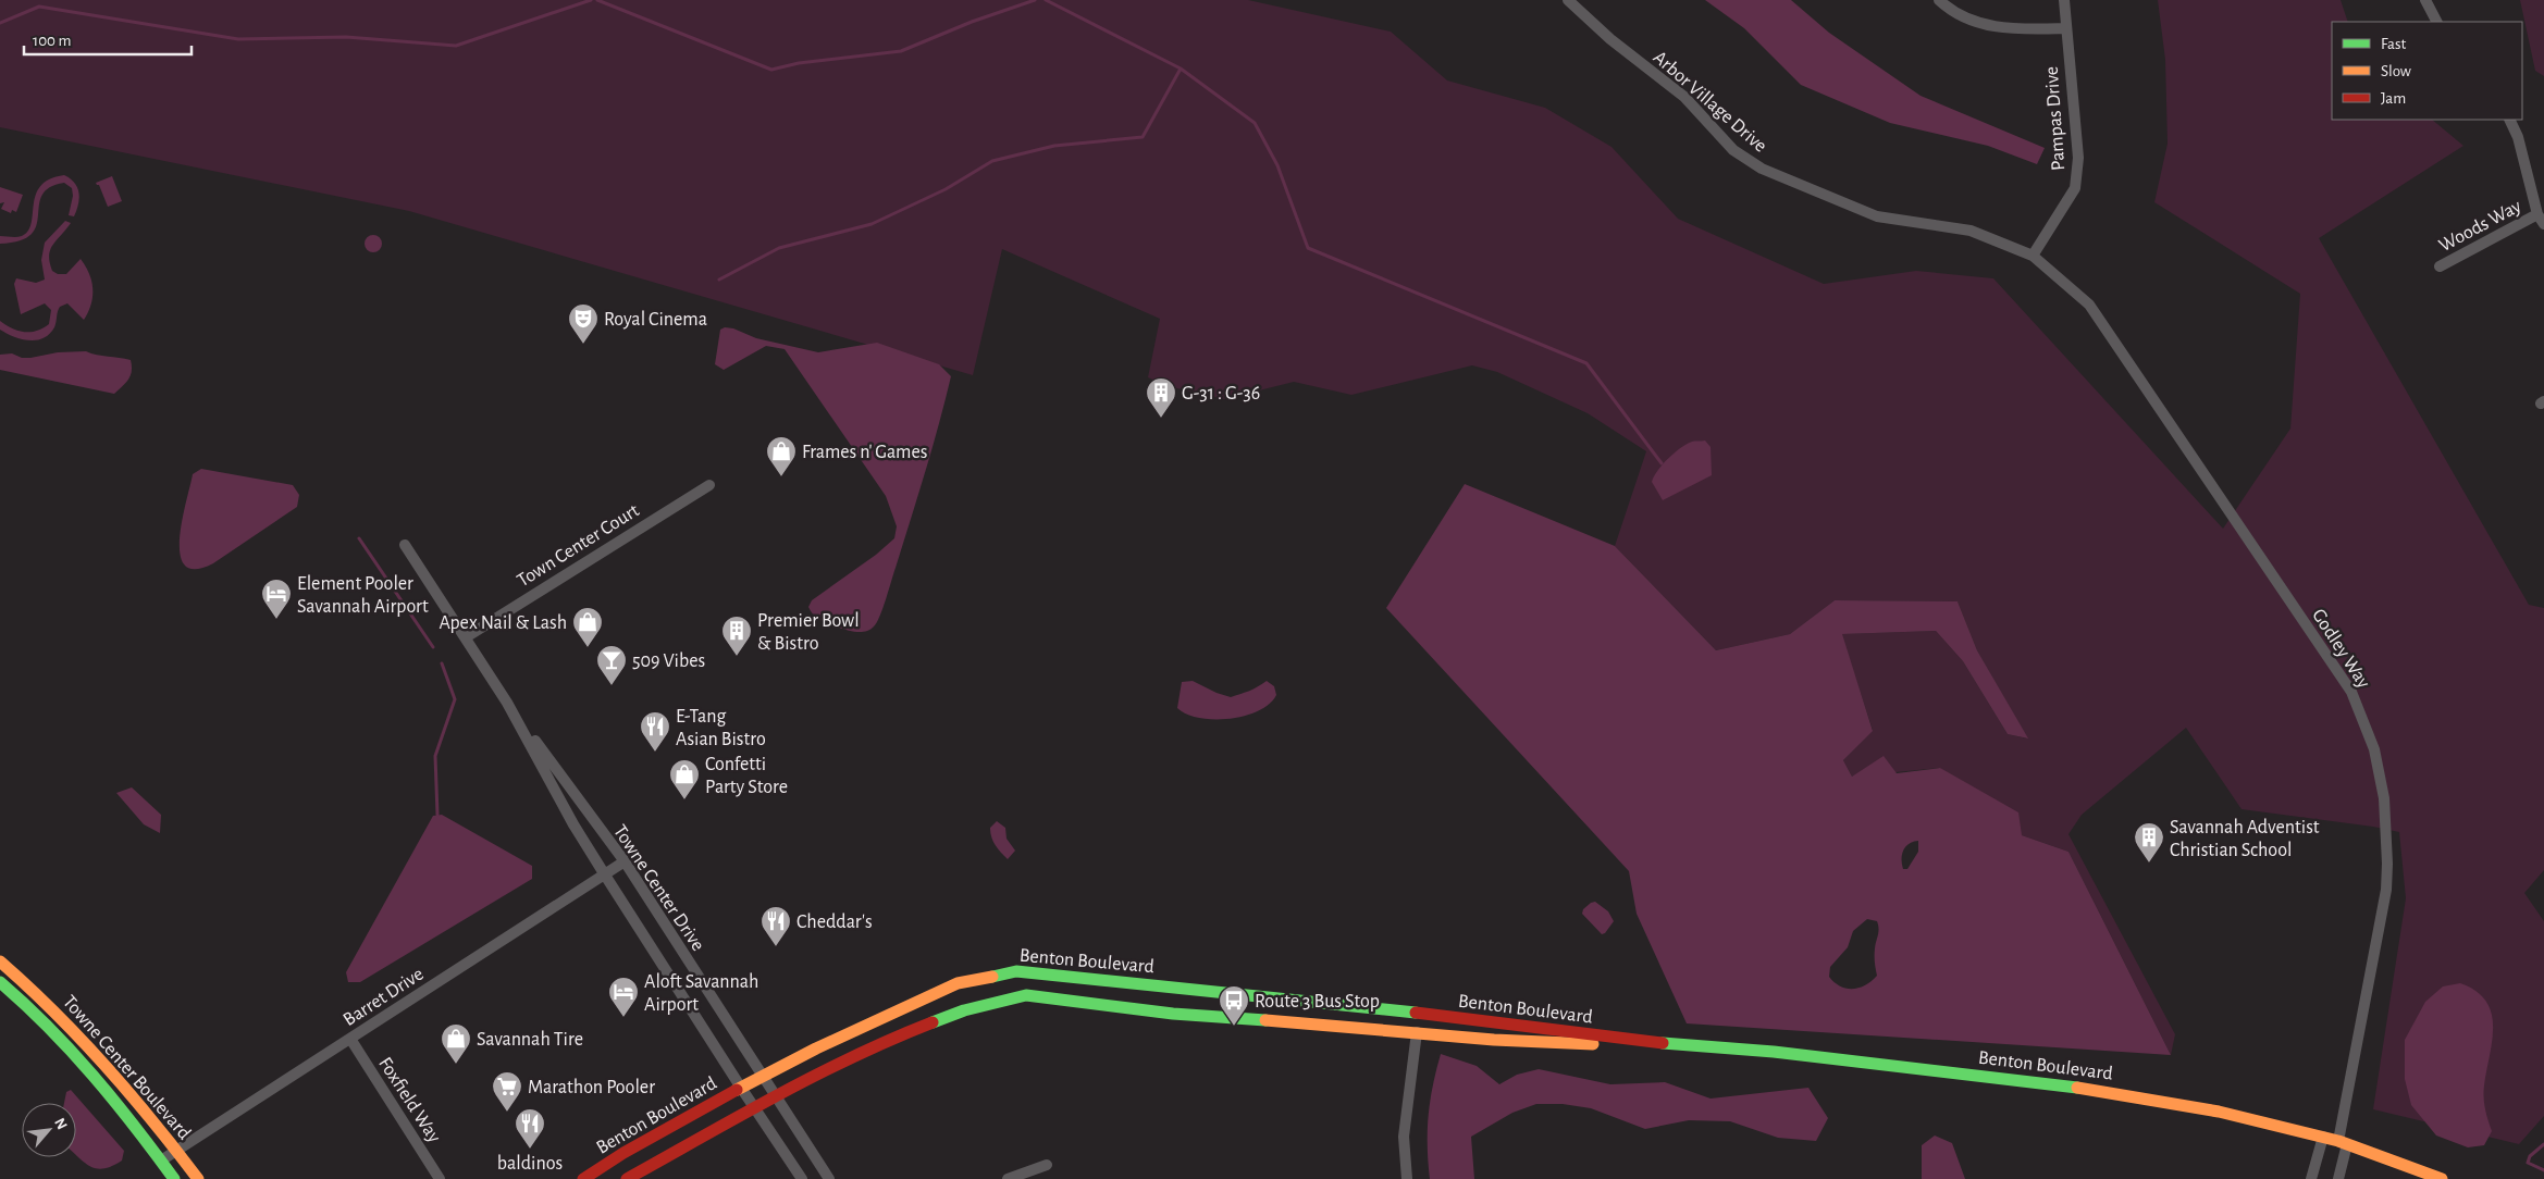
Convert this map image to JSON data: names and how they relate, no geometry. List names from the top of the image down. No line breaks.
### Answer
{"streets":{"street":["Arbor Village Drive","Pampas Drive","Woods Way","Town Center Court","Godley Way","Towne Center Drive","Benton Boulevard","Barret Drive","Towne Center Boulevard","Foxfield Way"]},"crossings":[["Arbor Village Drive","Pampas Drive"],["Arbor Village Drive","Godley Way"],["Pampas Drive","Godley Way"],["Town Center Court","Towne Center Drive"],["Godley Way","Benton Boulevard"],["Towne Center Drive","Benton Boulevard"],["Towne Center Drive","Barret Drive"],["Barret Drive","Towne Center Boulevard"],["Barret Drive","Foxfield Way"]],"places":{"theatre":["Royal Cinema"],"building":["G-31 : G-36","Premier Bowl & Bistro","Savannah Adventist Christian School"],"shop":["Frames n' Games","Apex Nail & Lash","Confetti Party Store","Savannah Tire"],"hotel":["Element Pooler Savannah Airport","Aloft Savannah Airport"],"bar":["509 Vibes"],"restaurant":["E-Tang Asian Bistro","Cheddar's","baldinos"],"bus stop":["Route 3 Bus Stop"],"supermarket":["Marathon Pooler"]},"legend":["Fast","Slow","Jam"],"scale_bar":"100 m","north":"top right"}
